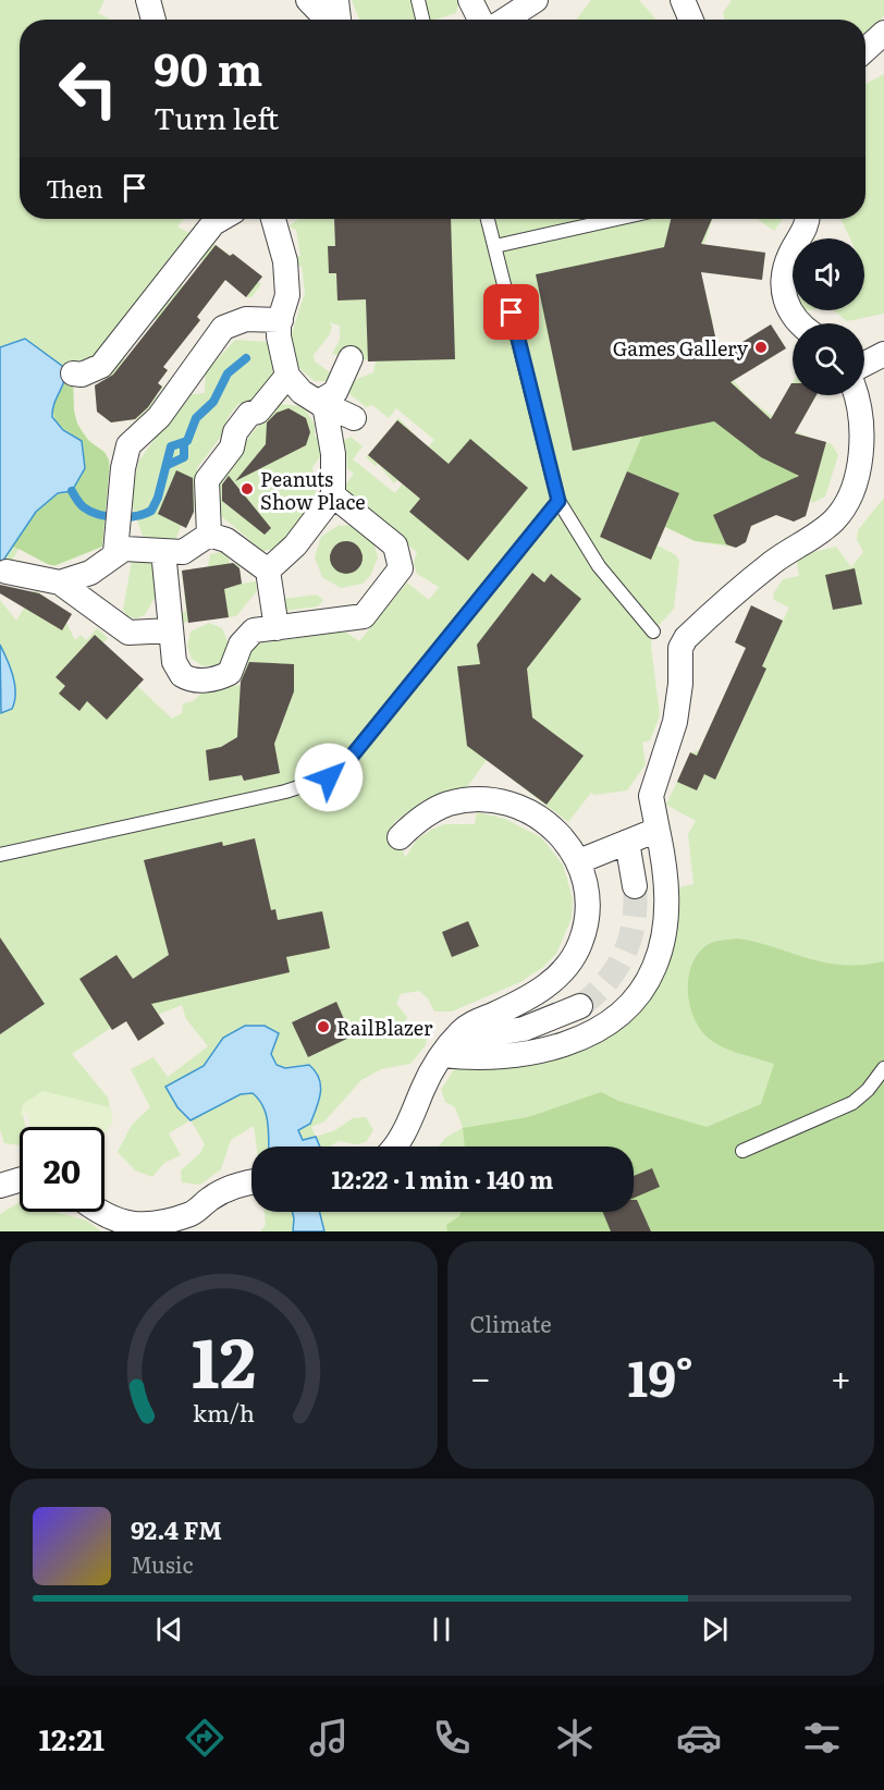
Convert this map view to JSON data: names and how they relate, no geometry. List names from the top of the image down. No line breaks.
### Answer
{"places":["Games Gallery","Peanuts Show Place","RailBlazer"],"page":{"turn":["90 m","Turn left"],"then":"Then","limit":"20","trip":"12:22 · 1 min · 140 m","tile":"Climate","heat":["−","19°","+"],"song":["92.4 FM","Music"],"tabs":"12:21","gauge":["12","km/h"]}}
